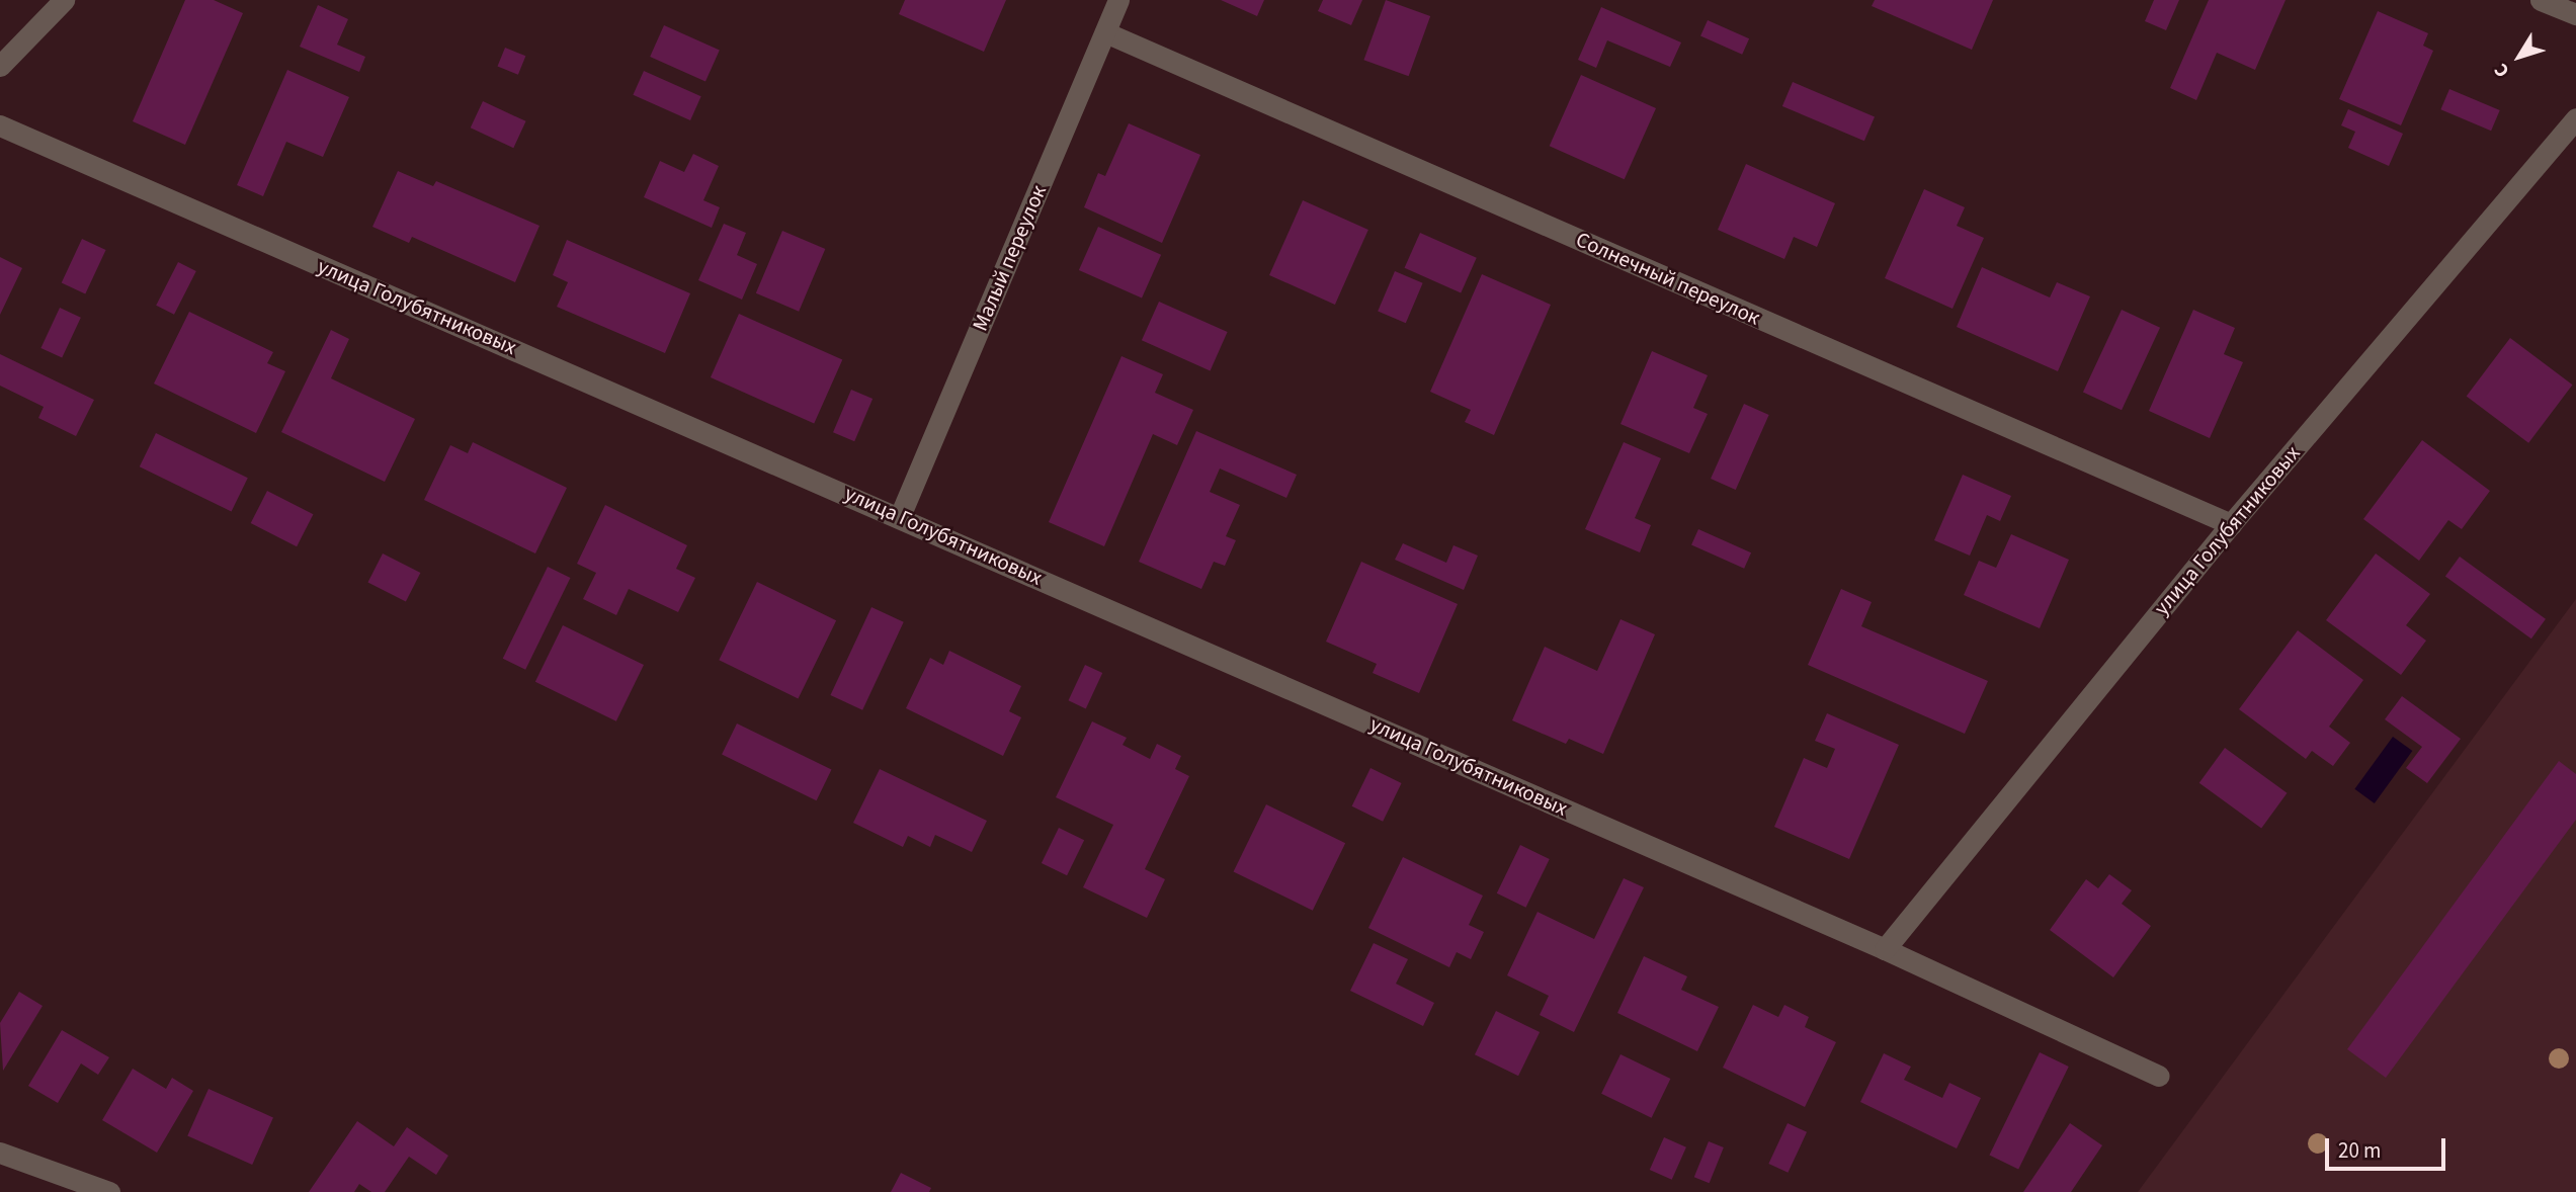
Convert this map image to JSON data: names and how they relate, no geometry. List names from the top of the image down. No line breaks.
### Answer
{"streets":{"street":["Малый переулок","Солнечный переулок","улица Голубятниковых"]},"crossings":[["Малый переулок","Солнечный переулок"],["Малый переулок","улица Голубятниковых"],["Солнечный переулок","улица Голубятниковых"]],"scale_bar":"20 m","north":"bottom left"}
